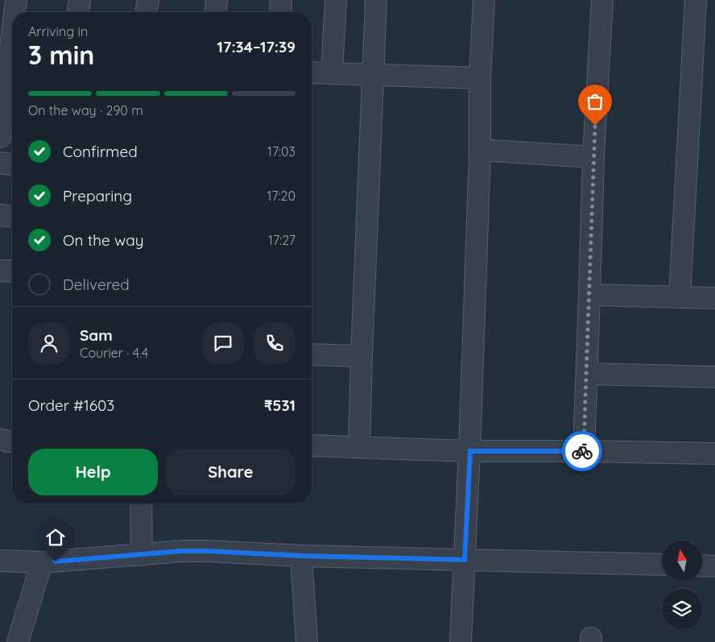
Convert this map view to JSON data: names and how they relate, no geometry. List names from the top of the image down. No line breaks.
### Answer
{"north":"top","page":{"heading":["3 min","Arriving in","17:34–17:39"],"panel":["Sam","Courier · 4.4","Order #1603","₹531"],"bar":"On the way · 290 m","list":[["Confirmed","17:03"],["Preparing","17:20"],["On the way","17:27"],"Delivered"],"buttons":["Help","Share"]}}
